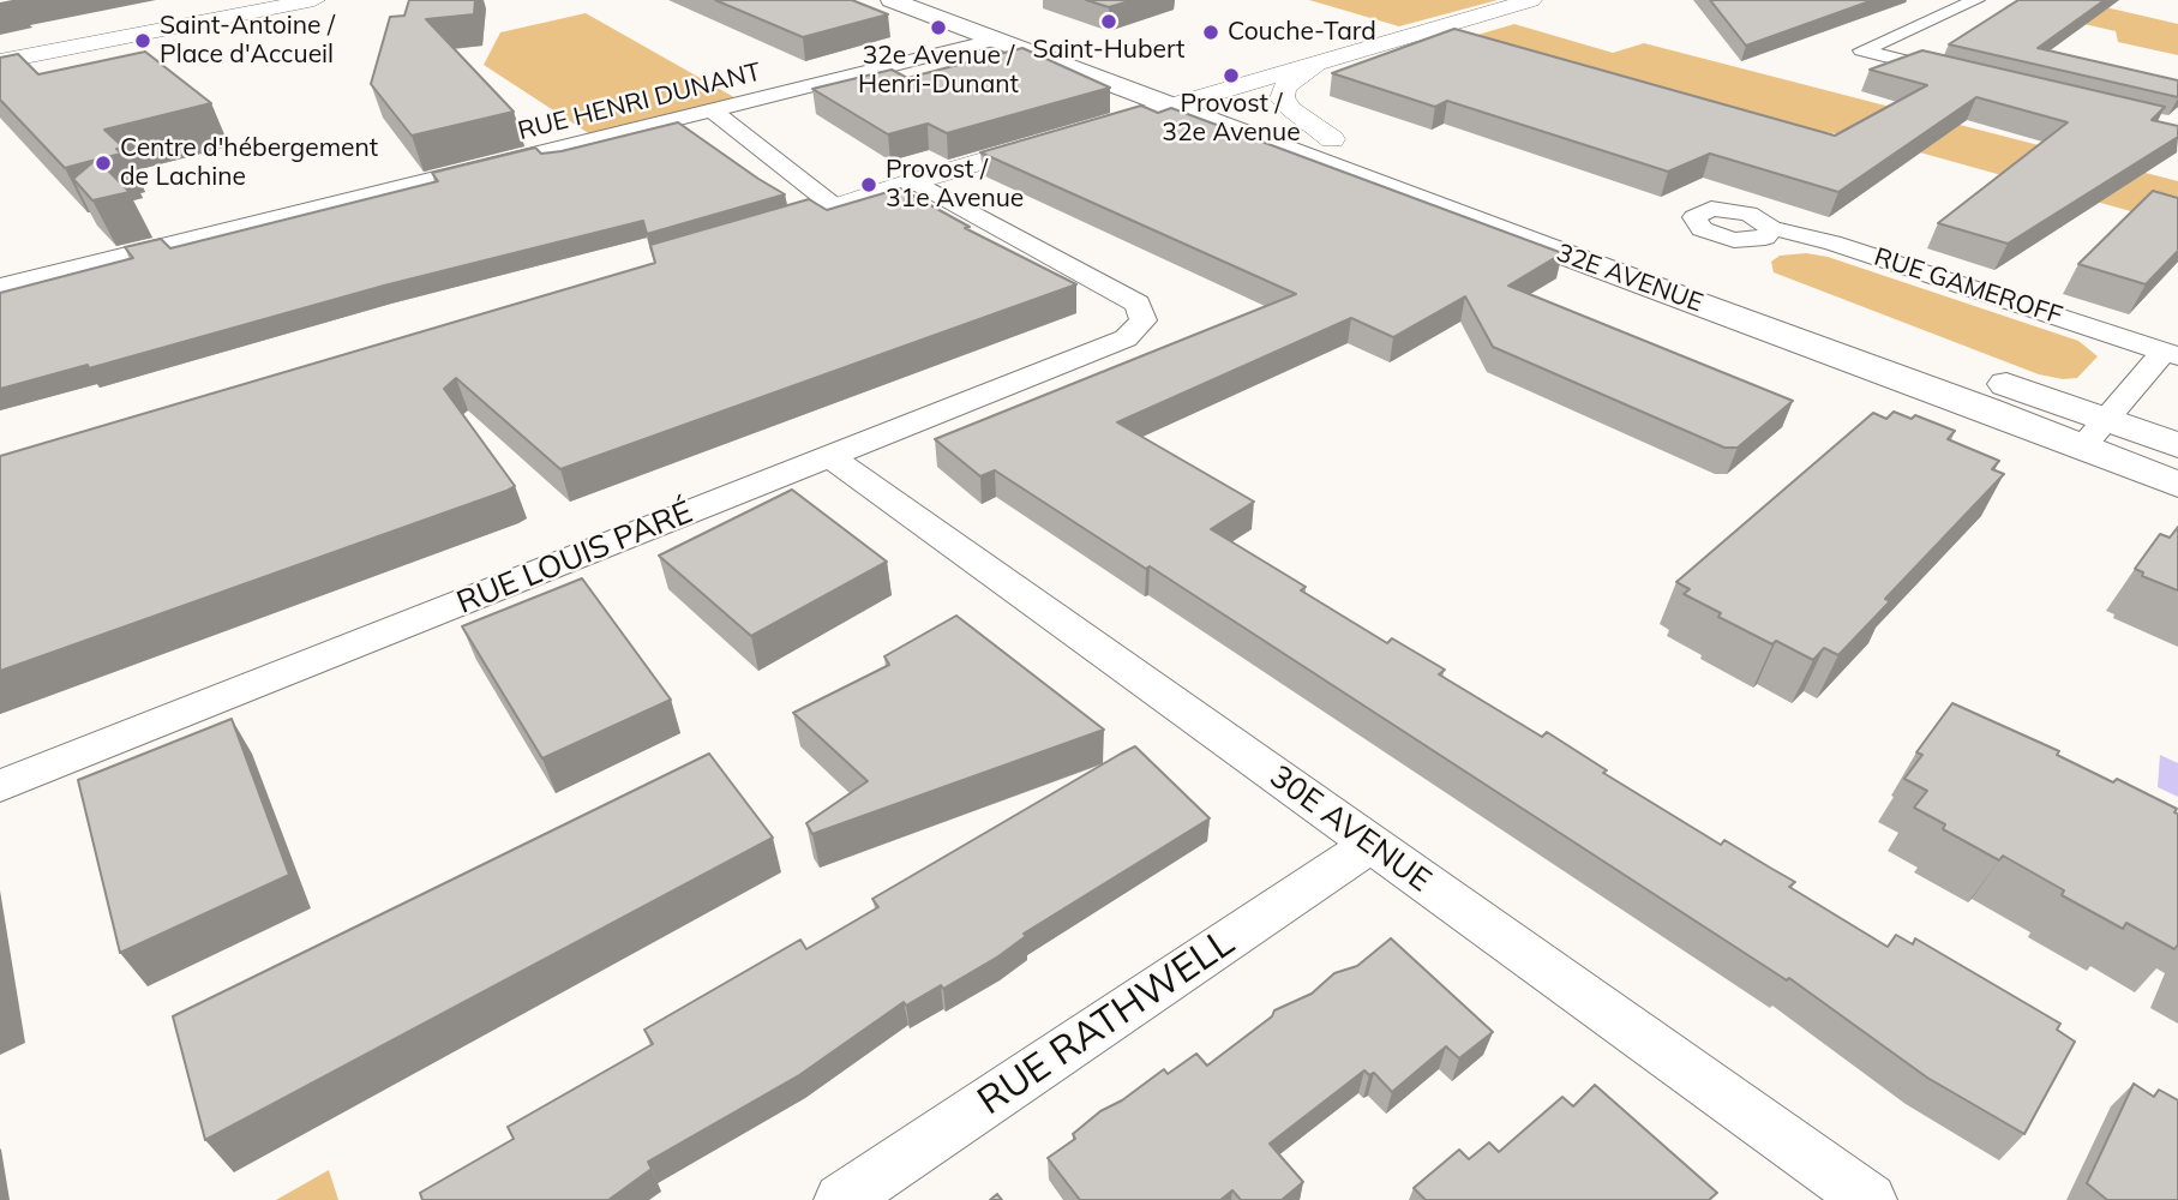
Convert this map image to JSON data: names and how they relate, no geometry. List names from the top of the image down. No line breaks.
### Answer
{"streets":{"main road":["32E AVENUE"],"street":["RUE HENRI DUNANT","RUE GAMEROFF","RUE LOUIS PARÉ","30E AVENUE","RUE RATHWELL"]},"crossings":[["RUE HENRI DUNANT","32E AVENUE"],["32E AVENUE","RUE GAMEROFF"],["RUE LOUIS PARÉ","30E AVENUE"],["30E AVENUE","RUE RATHWELL"]],"places":["Saint-Hubert","32e Avenue / Henri-Dunant","Couche-Tard","Saint-Antoine / Place d'Accueil","Provost / 32e Avenue","Centre d'hébergement de Lachine","Provost / 31e Avenue"]}
